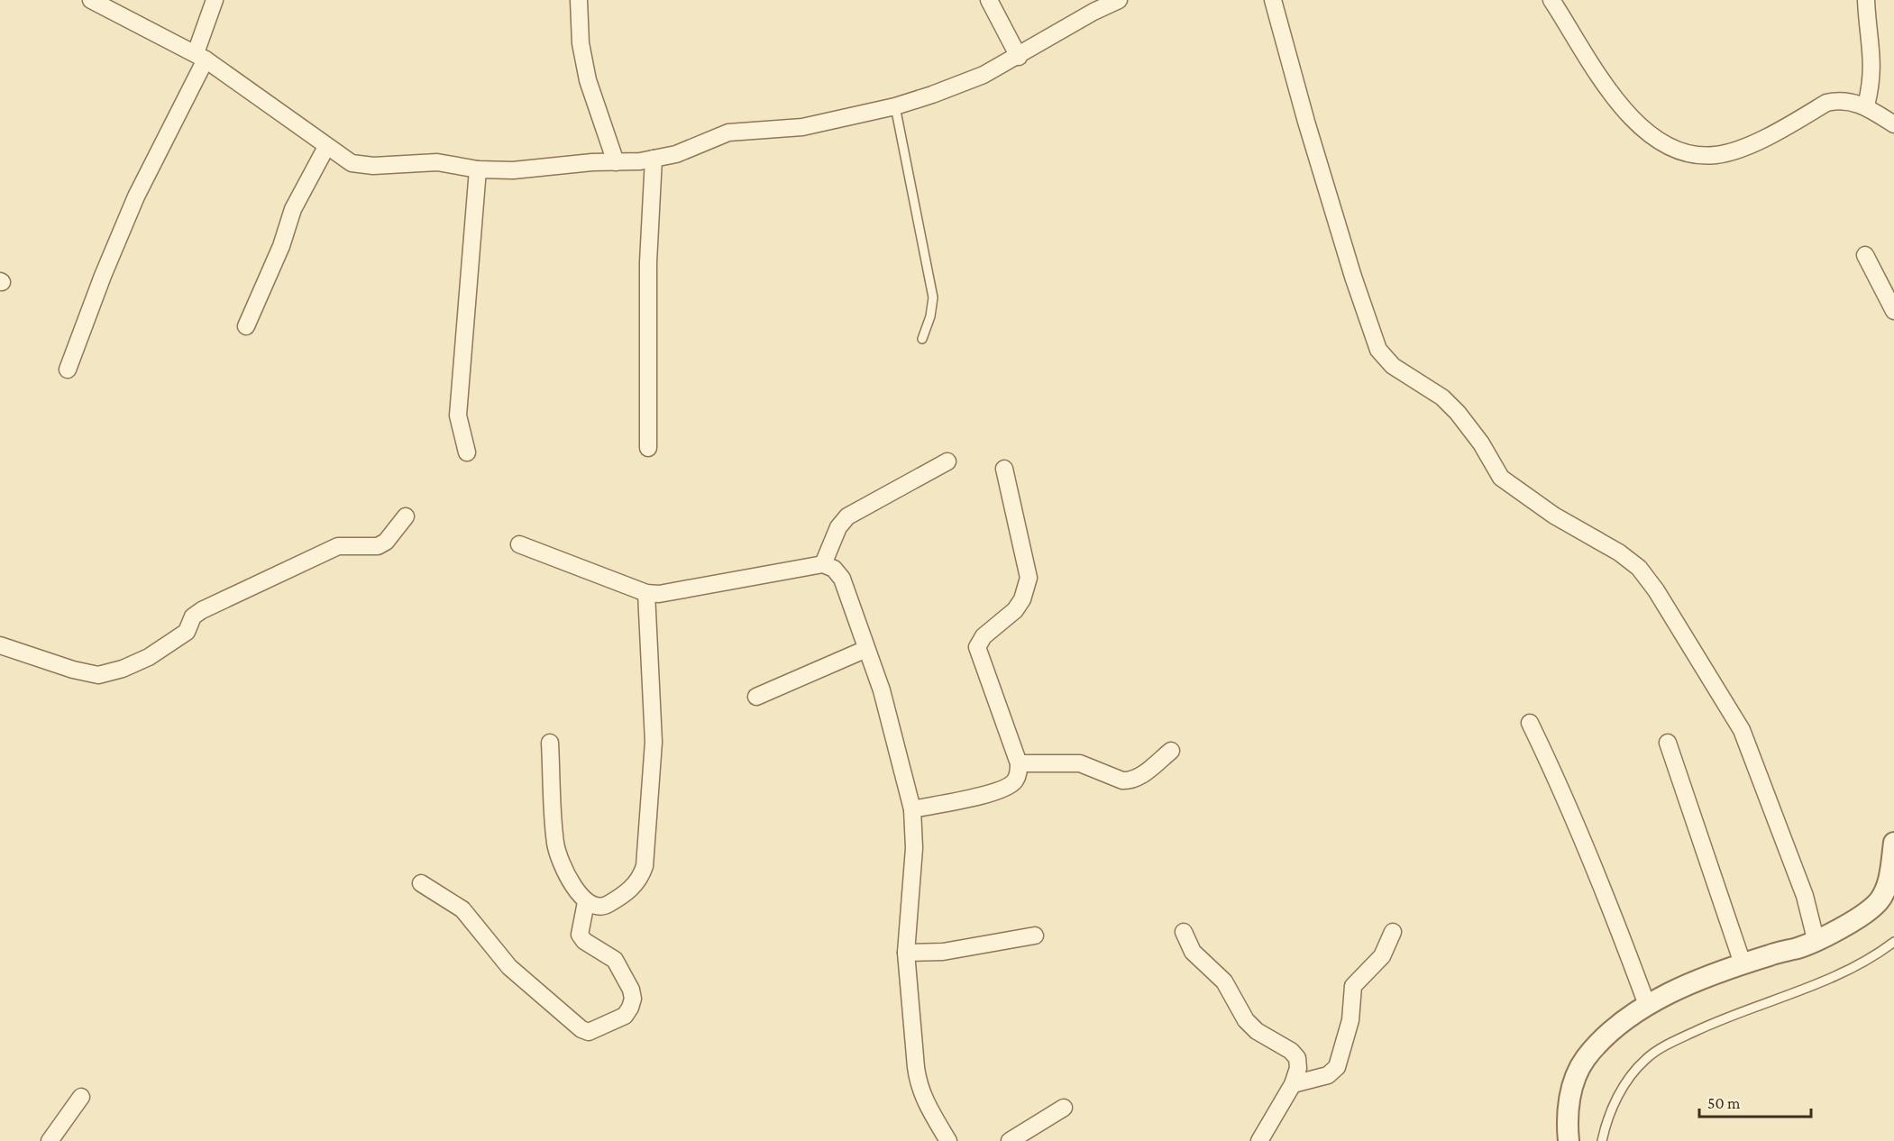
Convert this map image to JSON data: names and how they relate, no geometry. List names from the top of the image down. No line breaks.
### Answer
{"scale_bar":"50 m"}
